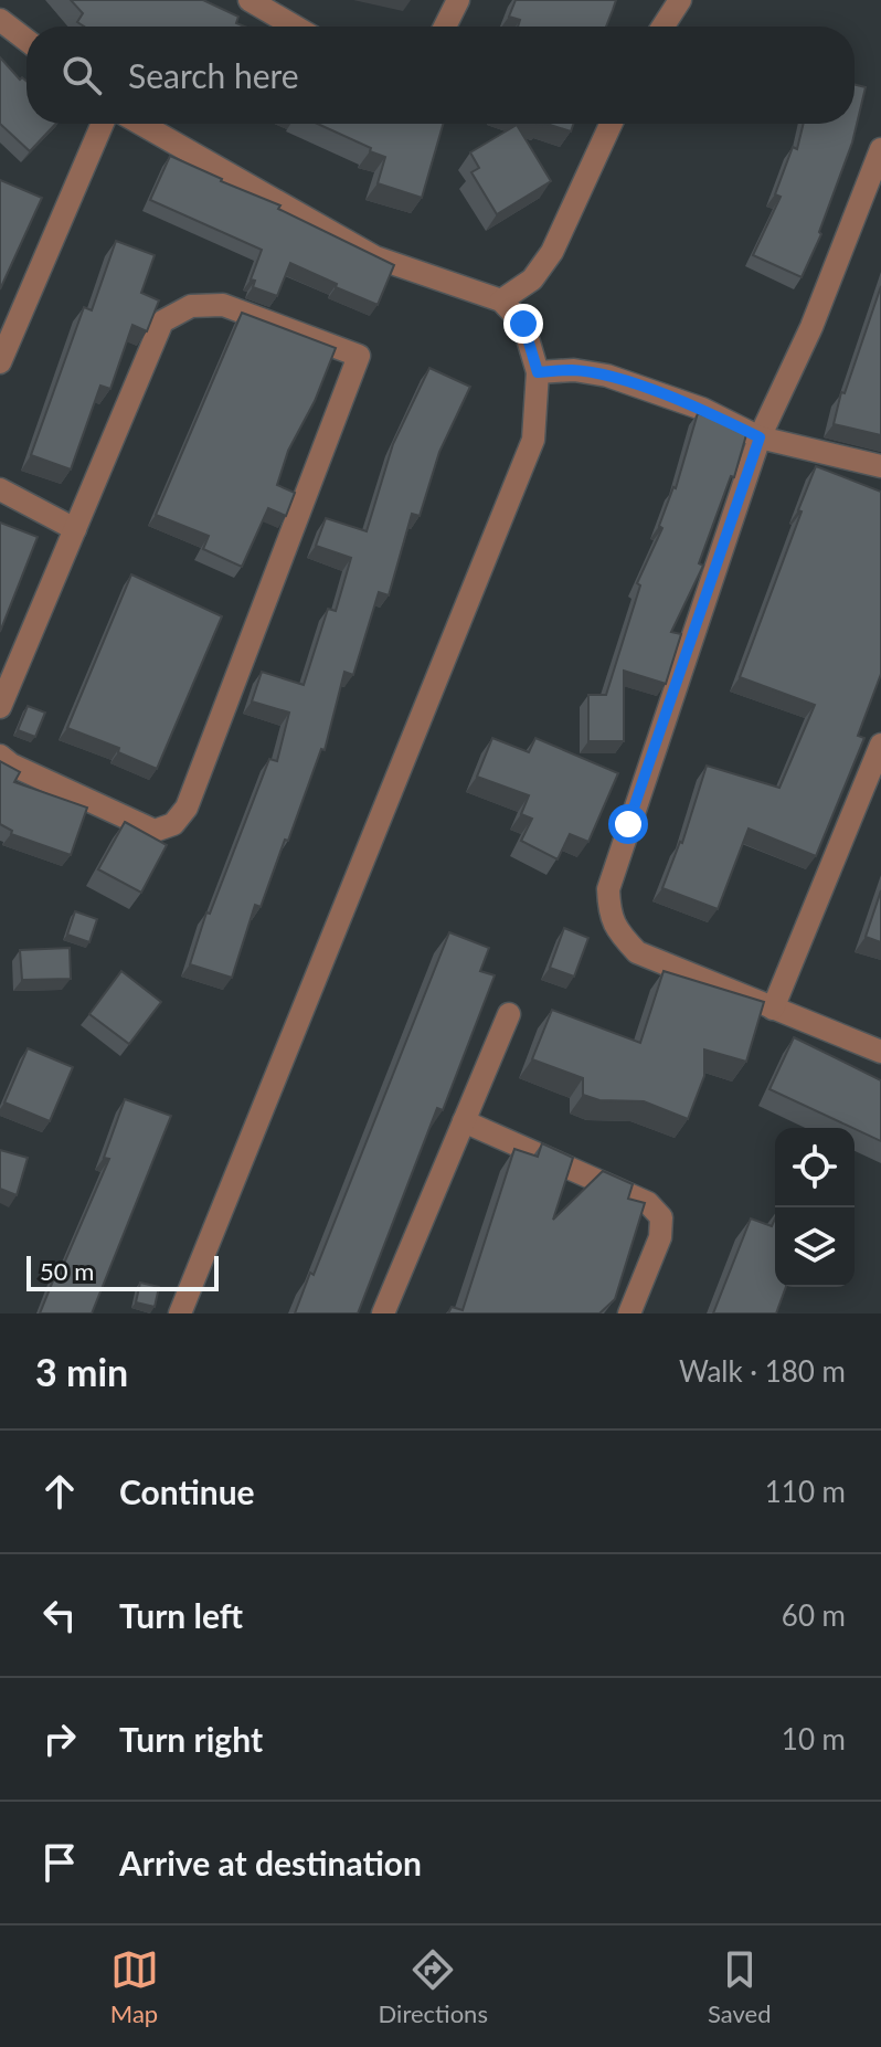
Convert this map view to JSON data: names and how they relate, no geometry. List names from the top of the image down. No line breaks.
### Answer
{"scale_bar":"50 m","page":{"search":"Search here","scale":"50 m","heading":["3 min","Walk · 180 m"],"list":[["Continue","110 m"],["Turn left","60 m"],["Turn right","10 m"],"Arrive at destination"],"nav":["Map","Directions","Saved"]}}
